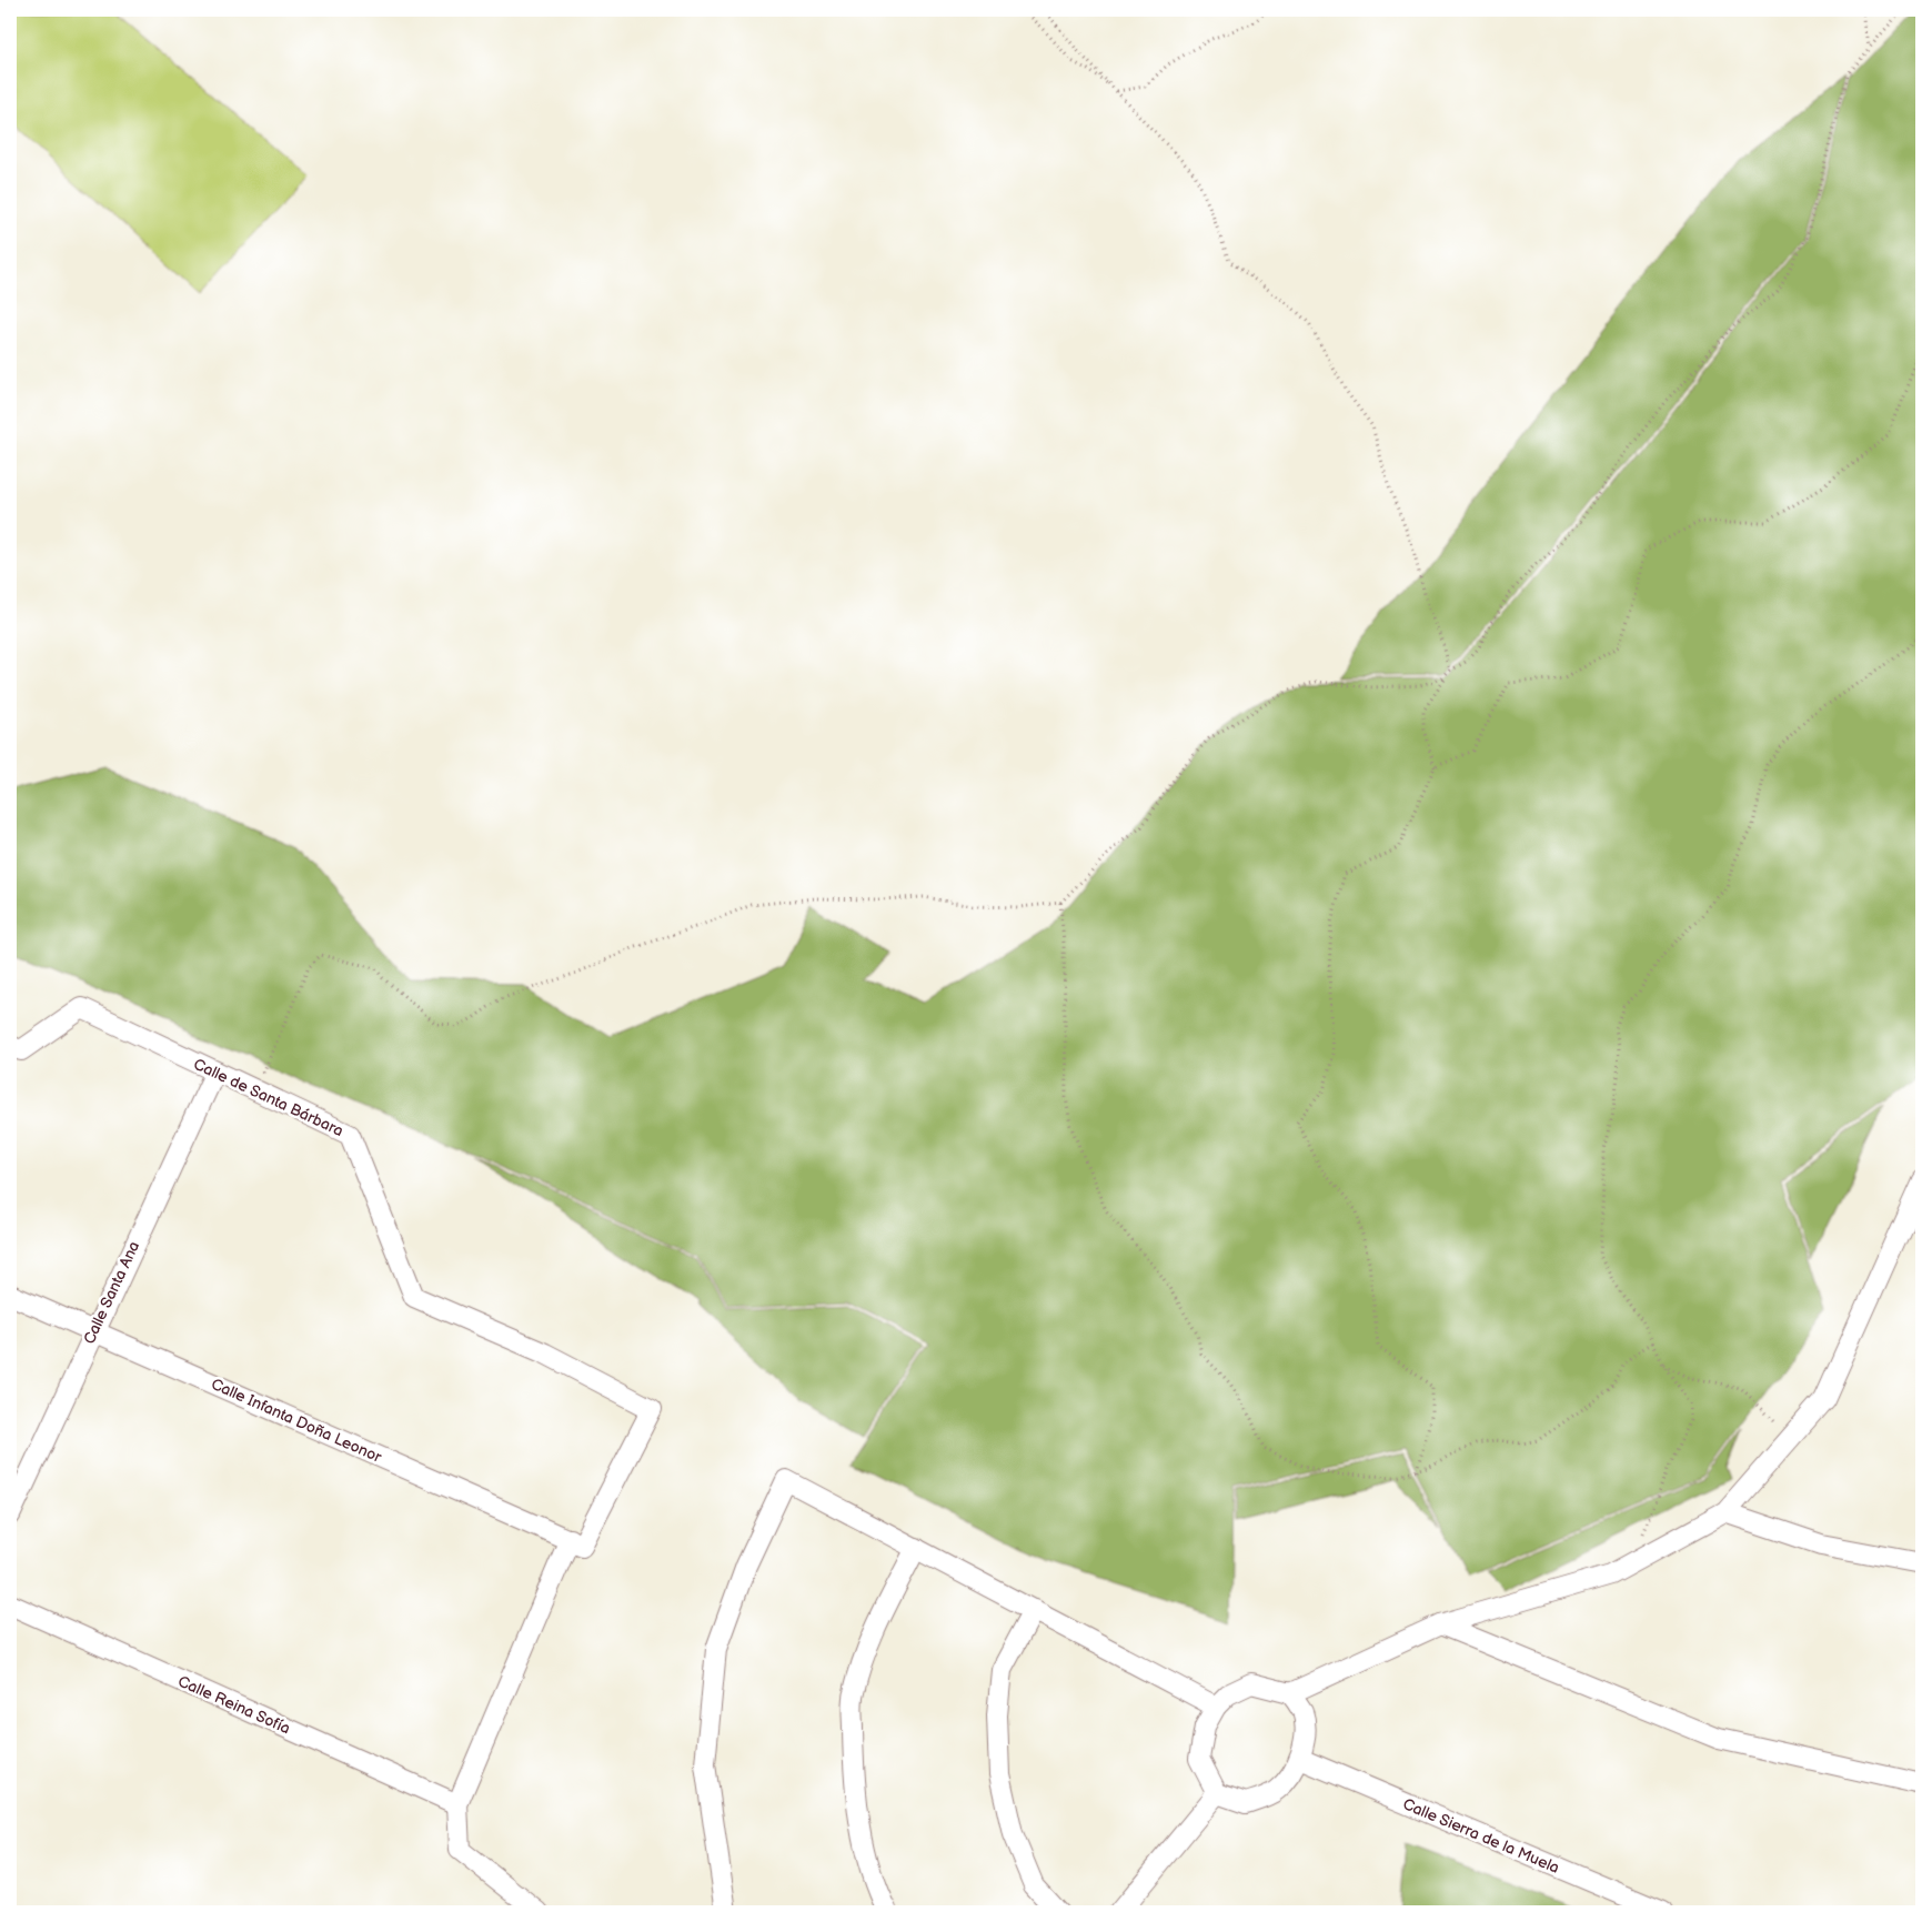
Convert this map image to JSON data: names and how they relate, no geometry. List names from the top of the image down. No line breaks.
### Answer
{"streets":{"street":["Calle de Santa Bárbara","Calle Santa Ana","Calle Infanta Doña Leonor","Calle Reina Sofía","Calle Sierra de la Muela"]},"crossings":[["Calle de Santa Bárbara","Calle Santa Ana"],["Calle de Santa Bárbara","Calle Infanta Doña Leonor"],["Calle Santa Ana","Calle Infanta Doña Leonor"]]}
